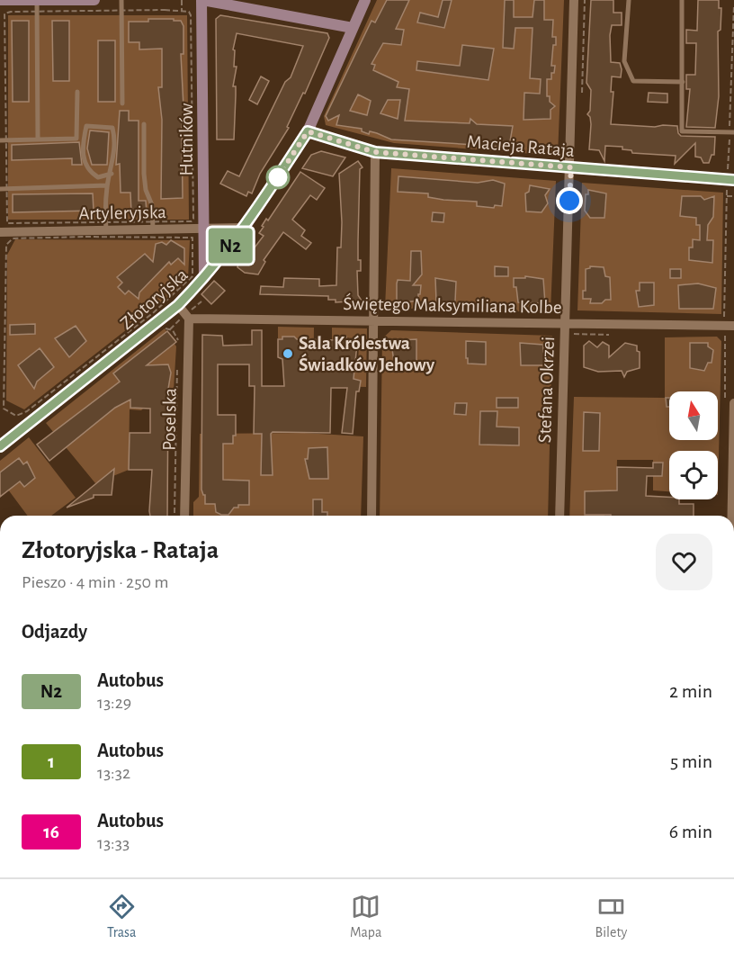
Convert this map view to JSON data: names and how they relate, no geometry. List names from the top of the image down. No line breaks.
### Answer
{"streets":{"street":["Hutników","Macieja Rataja","Artyleryjska","Złotoryjska","Świętego Maksymiliana Kolbe","Stefana Okrzei","Poselska"]},"crossings":[["Hutników","Artyleryjska"],["Hutników","Złotoryjska"],["Macieja Rataja","Złotoryjska"],["Macieja Rataja","Stefana Okrzei"],["Artyleryjska","Złotoryjska"],["Świętego Maksymiliana Kolbe","Stefana Okrzei"],["Świętego Maksymiliana Kolbe","Poselska"]],"places":["Sala Królestwa Świadków Jehowy"],"lines":["bus line N2"],"north":"top","page":{"on_map":"N2","heading":[["Złotoryjska - Rataja","Pieszo · 4 min · 250 m"],"Odjazdy"],"list":[{"mark":"N2","name":"Autobus","note":"13:29","value":"2 min"},{"mark":"1","name":"Autobus","note":"13:32","value":"5 min"},{"mark":"16","name":"Autobus","note":"13:33","value":"6 min"}],"tabs":["Trasa","Mapa","Bilety"]}}
